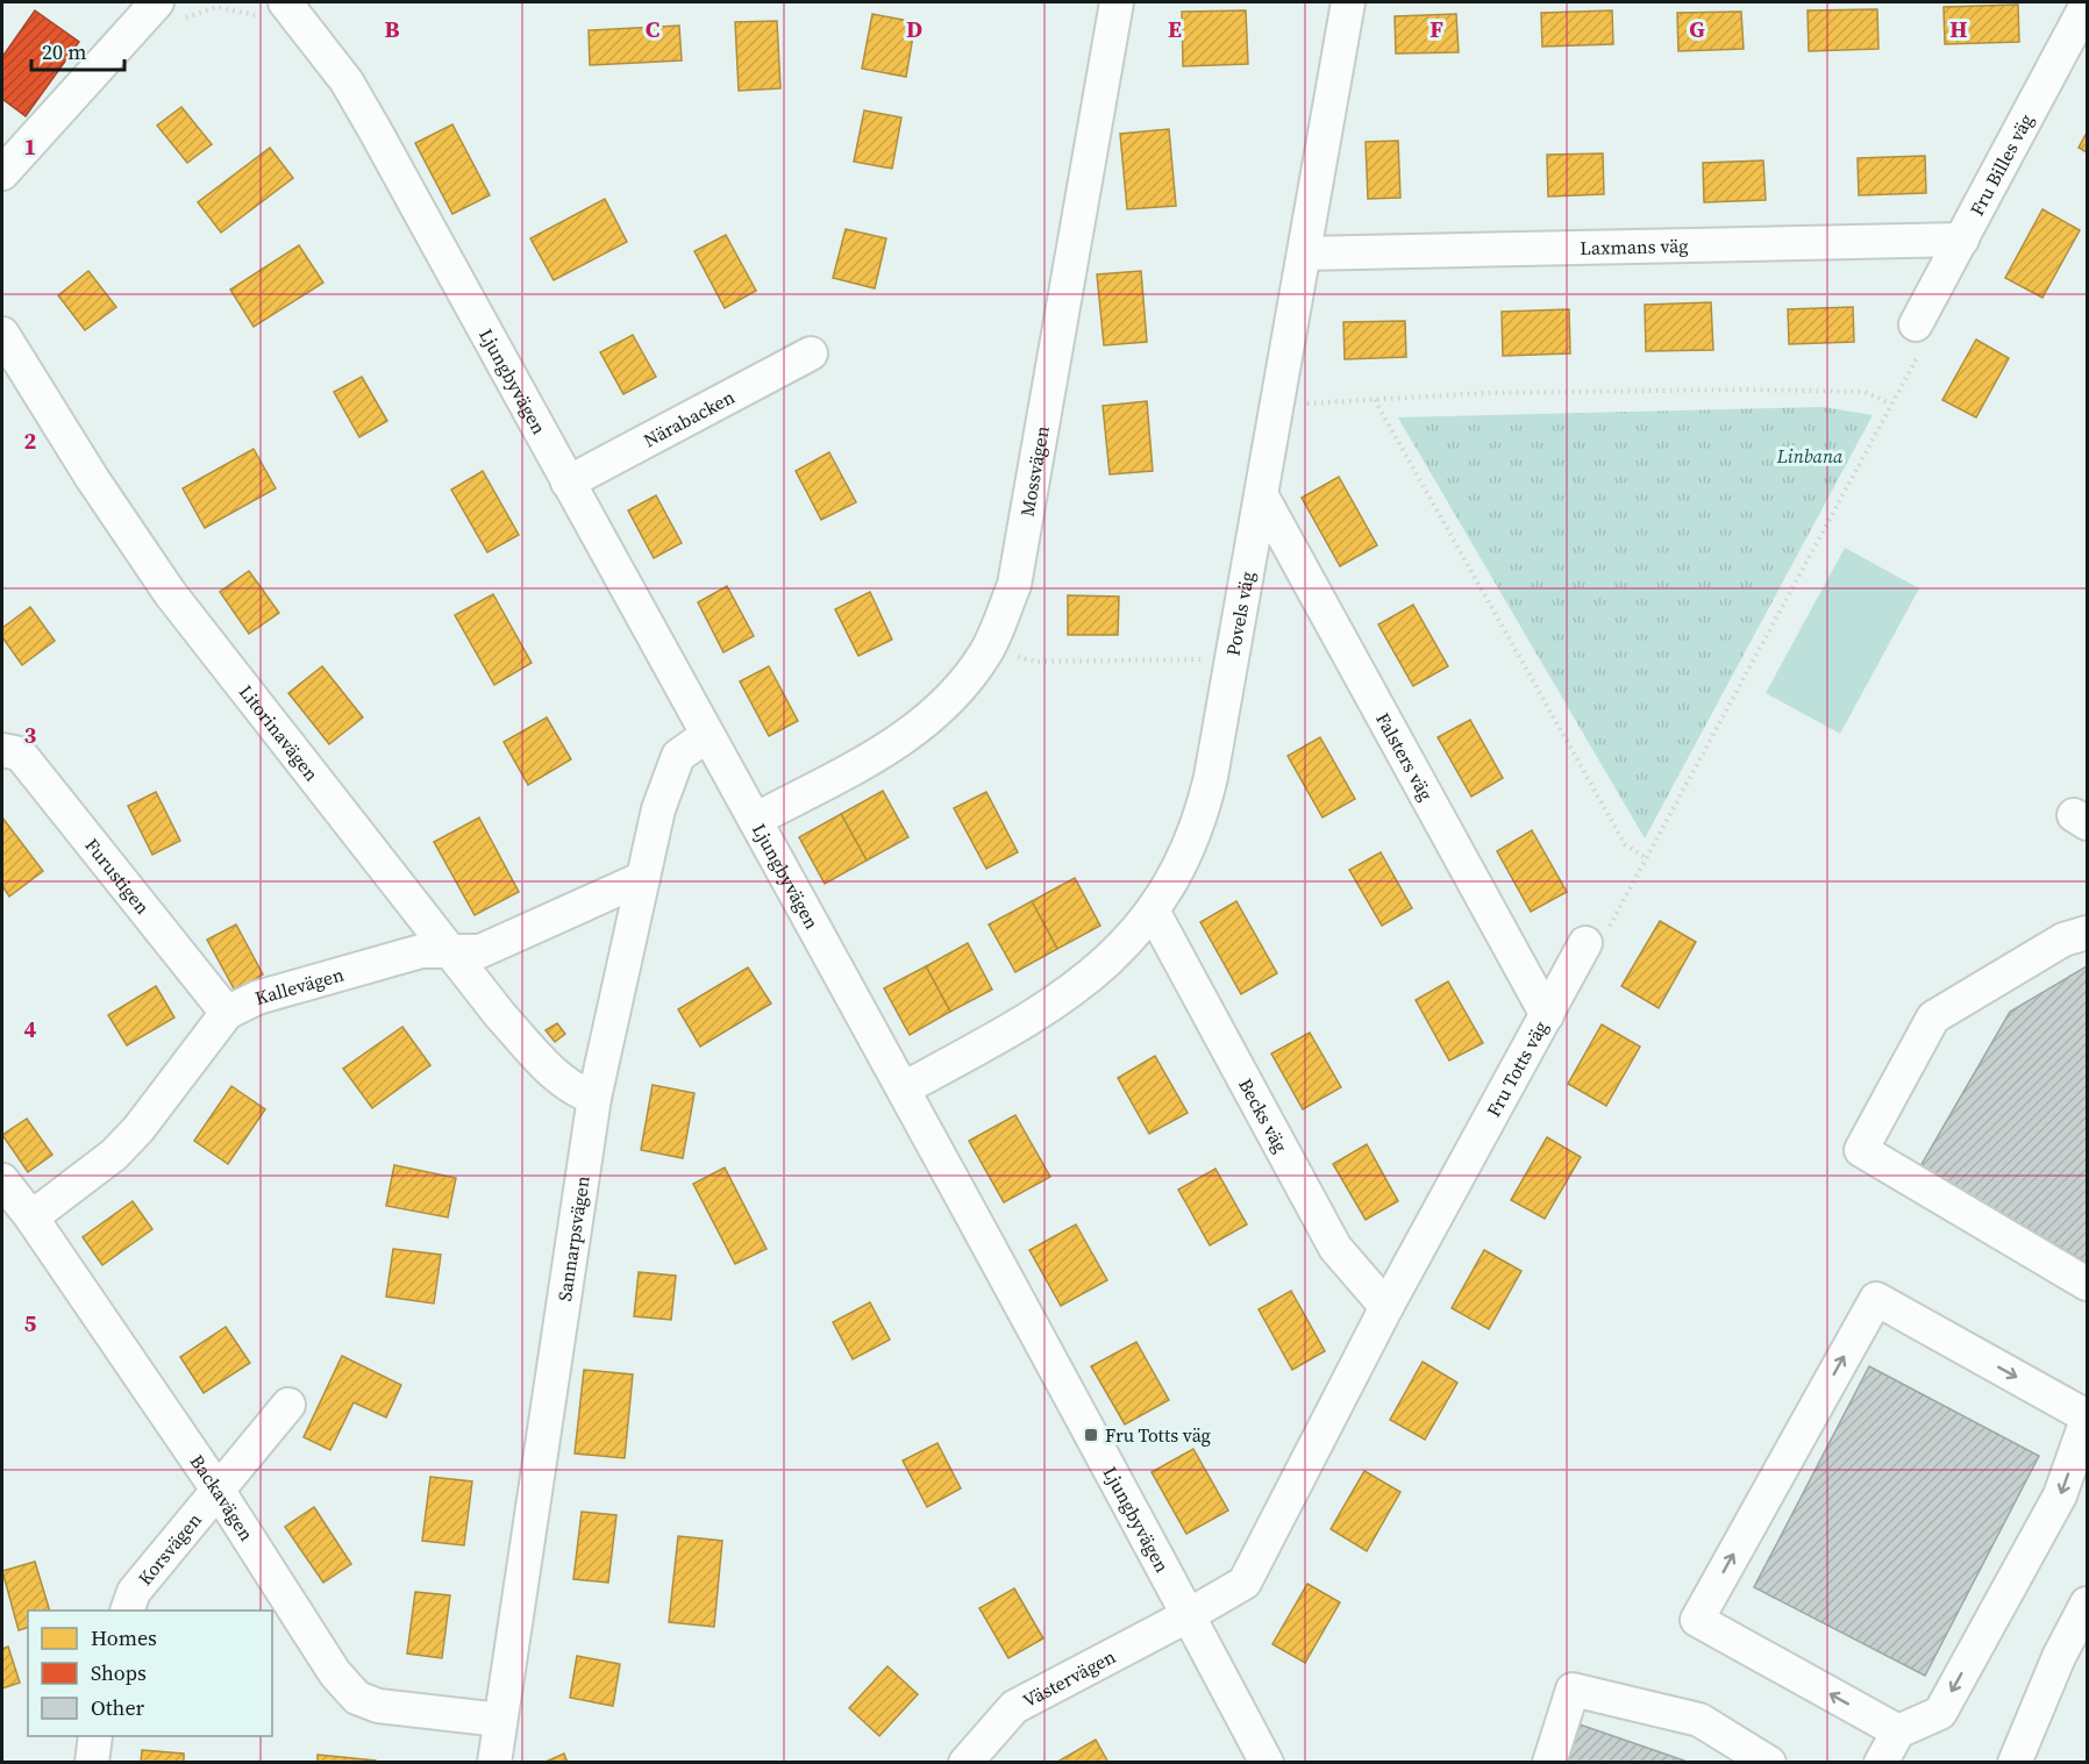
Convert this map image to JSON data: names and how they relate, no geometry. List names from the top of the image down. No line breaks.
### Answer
{"streets":{"street":["Fru Billes väg","Laxmans väg","Ljungbyvägen","Närabacken","Mossvägen","Povels väg","Litorinavägen","Falsters väg","Furustigen","Kallevägen","Fru Totts väg","Becks väg","Sannarpsvägen","Backavägen","Korsvägen","Västervägen"]},"crossings":[["Fru Billes väg","Laxmans väg"],["Laxmans väg","Povels väg"],["Ljungbyvägen","Närabacken"],["Ljungbyvägen","Mossvägen"],["Ljungbyvägen","Povels väg"],["Ljungbyvägen","Fru Totts väg"],["Ljungbyvägen","Sannarpsvägen"],["Ljungbyvägen","Västervägen"],["Povels väg","Falsters väg"],["Povels väg","Becks väg"],["Litorinavägen","Kallevägen"],["Litorinavägen","Sannarpsvägen"],["Falsters väg","Fru Totts väg"],["Furustigen","Kallevägen"],["Kallevägen","Sannarpsvägen"],["Kallevägen","Backavägen"],["Fru Totts väg","Becks väg"],["Fru Totts väg","Västervägen"],["Sannarpsvägen","Backavägen"],["Backavägen","Korsvägen"]],"parks":["Linbana"],"places":{"transit":["Fru Totts väg"]},"legend":["Homes","Shops","Other"],"scale_bar":"20 m","grid":{"columns":["B","C","D","E","F","G","H"],"rows":["1","2","3","4","5"]}}
